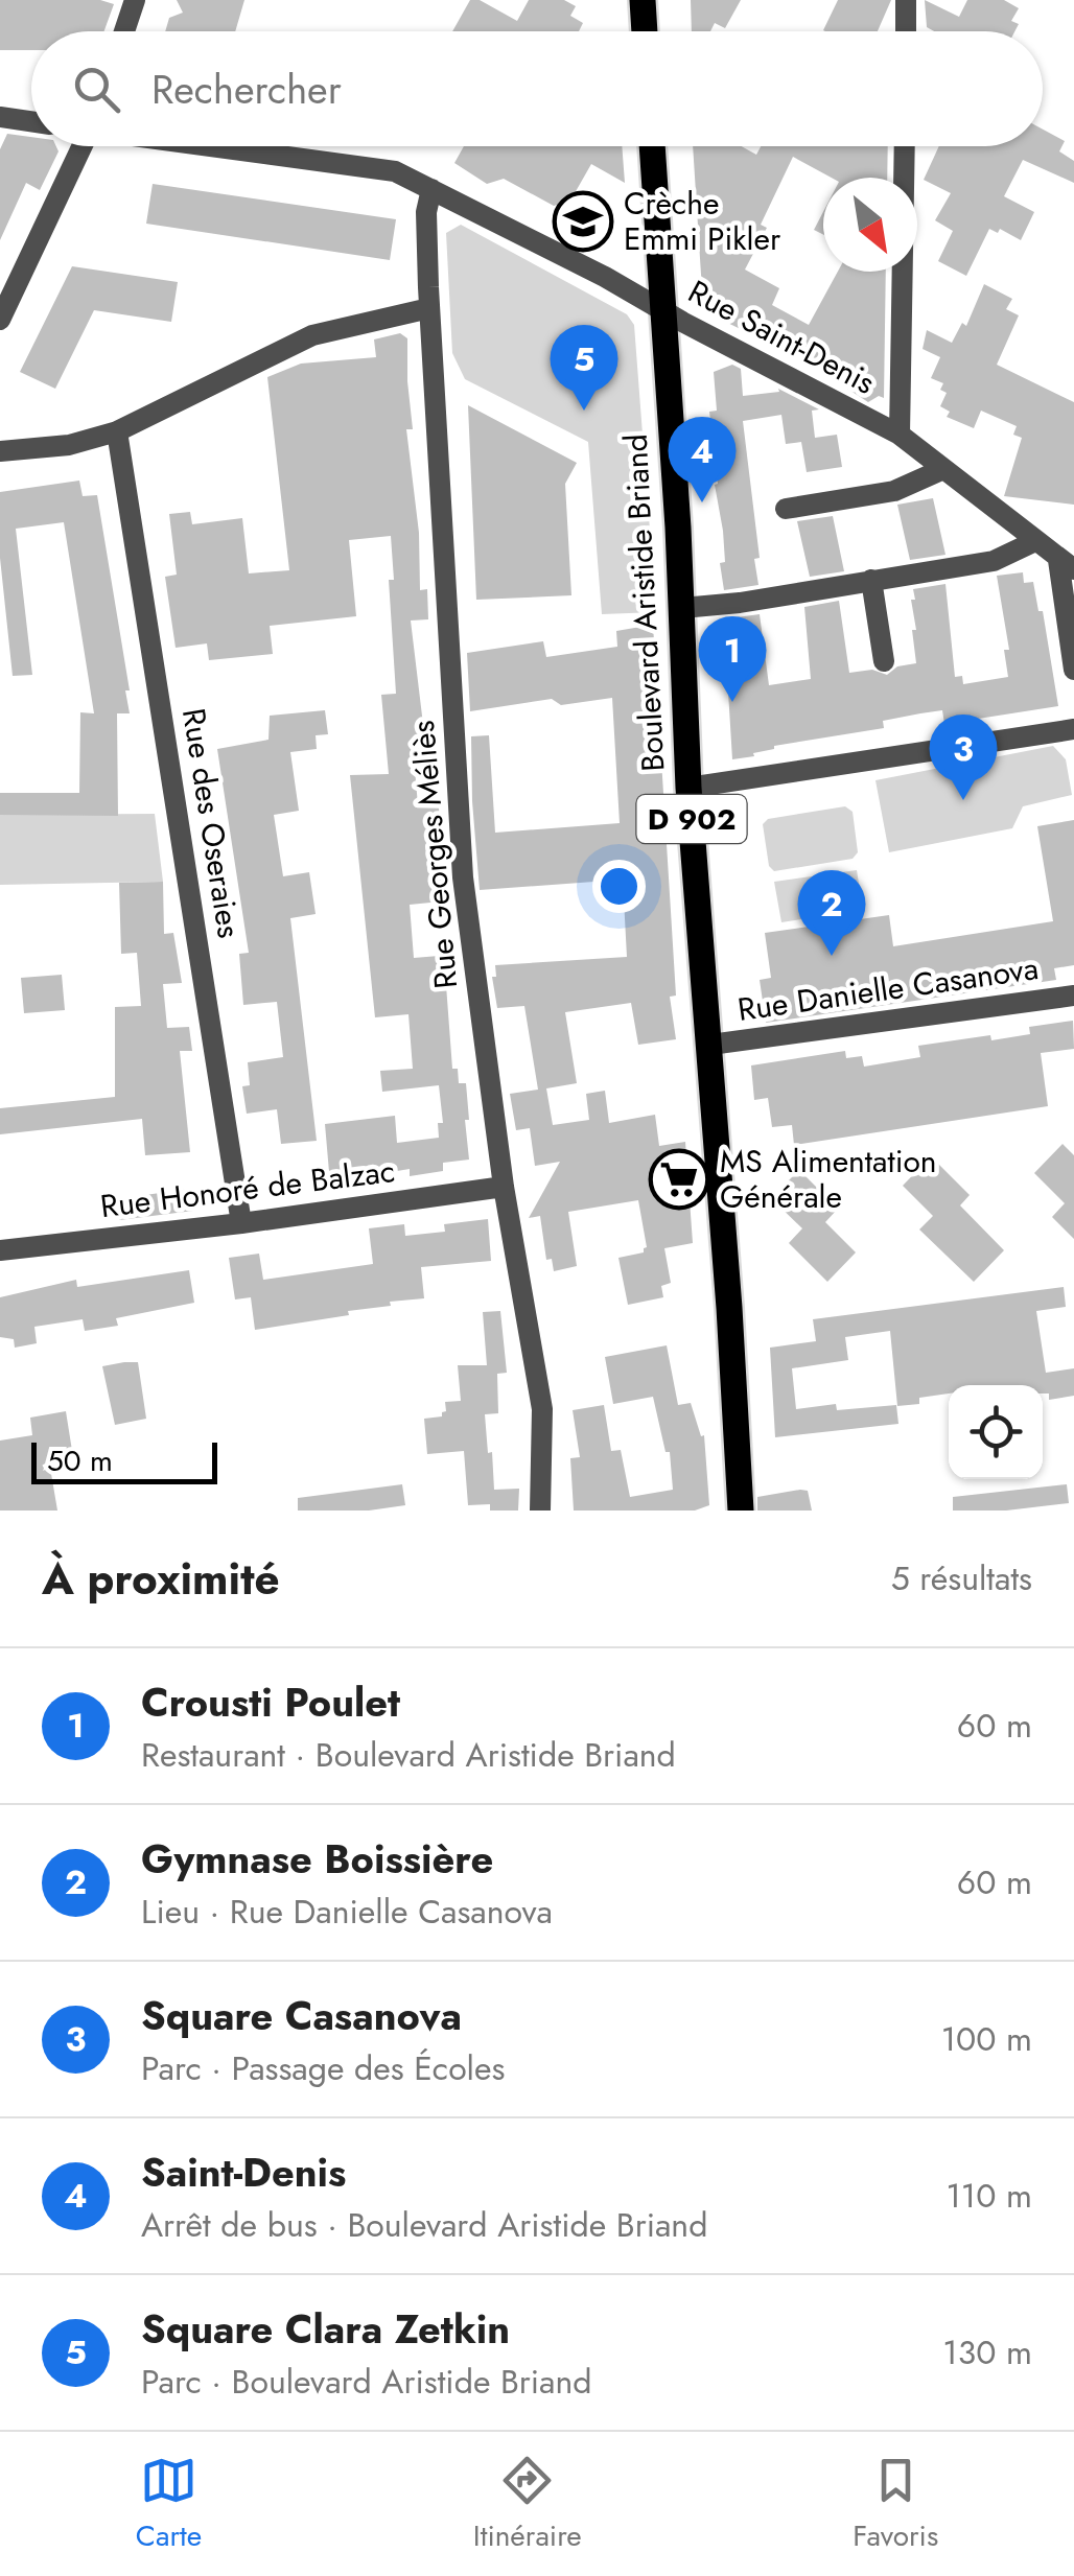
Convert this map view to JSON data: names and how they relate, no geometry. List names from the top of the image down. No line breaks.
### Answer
{"streets":{"main road":["Boulevard Aristide Briand","D 902"],"street":["Rue Saint-Denis","Rue des Oseraies","Rue Georges Méliès","Rue Danielle Casanova","Rue Honoré de Balzac"]},"crossings":[["Rue Saint-Denis","Boulevard Aristide Briand"],["Rue Saint-Denis","Rue Georges Méliès"],["Boulevard Aristide Briand","Rue Danielle Casanova"],["Rue des Oseraies","Rue Honoré de Balzac"],["Rue Georges Méliès","Rue Honoré de Balzac"]],"places":{"school or university":["Crèche Emmi Pikler"],"supermarket":["MS Alimentation Générale"]},"scale_bar":"50 m","north":"bottom right","page":{"search":"Rechercher","pins":["5","4","1","3","2"],"scale":"50 m","heading":["À proximité","5 résultats"],"list":[{"mark":"1","name":"Crousti Poulet","note":"Restaurant · Boulevard Aristide Briand","value":"60 m"},{"mark":"2","name":"Gymnase Boissière","note":"Lieu · Rue Danielle Casanova","value":"60 m"},{"mark":"3","name":"Square Casanova","note":"Parc · Passage des Écoles","value":"100 m"},{"mark":"4","name":"Saint-Denis","note":"Arrêt de bus · Boulevard Aristide Briand","value":"110 m"},{"mark":"5","name":"Square Clara Zetkin","note":"Parc · Boulevard Aristide Briand","value":"130 m"}],"nav":["Carte","Itinéraire","Favoris"]}}
